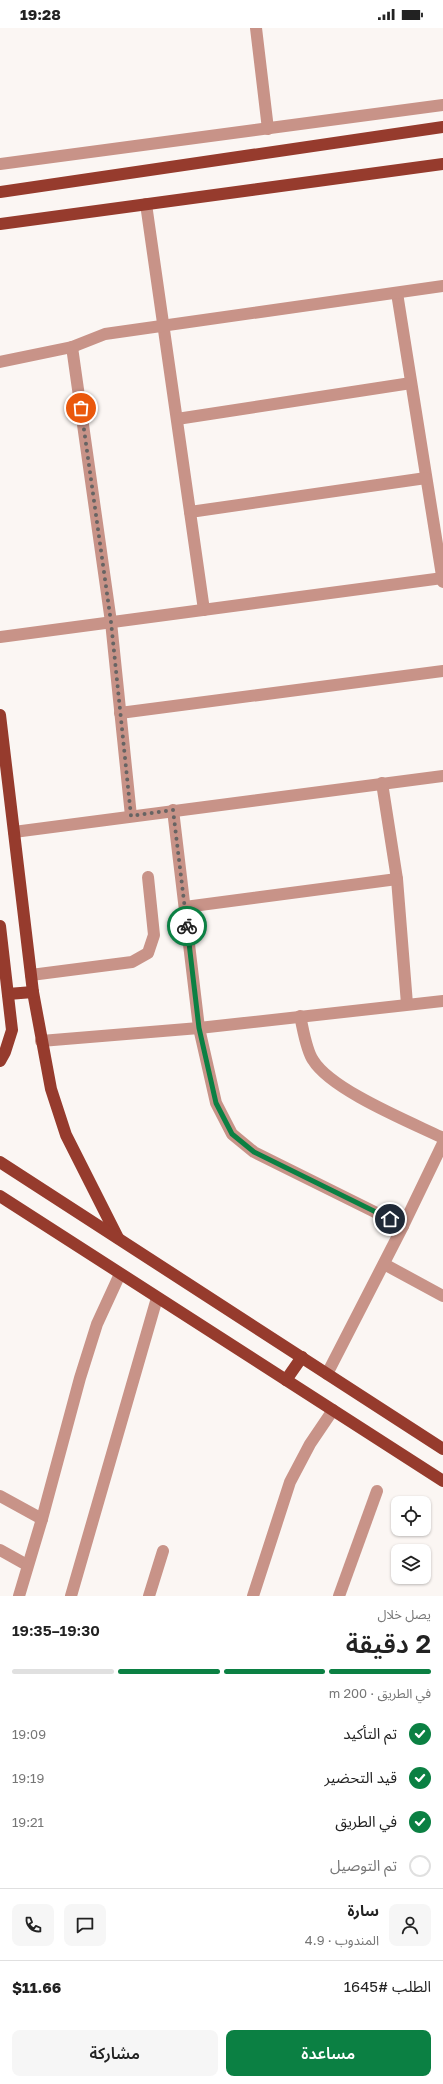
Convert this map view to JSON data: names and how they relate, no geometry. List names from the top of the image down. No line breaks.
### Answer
{"page":{"status":"19:28","heading":["2 دقيقة","يصل خلال","19:30–19:35"],"panel":["سارة","المندوب · 4.9","الطلب #1645","$11.66"],"bar":"في الطريق · 200 m","list":[["تم التأكيد","19:09"],["قيد التحضير","19:19"],["في الطريق","19:21"],"تم التوصيل"],"buttons":["مساعدة","مشاركة"]}}
